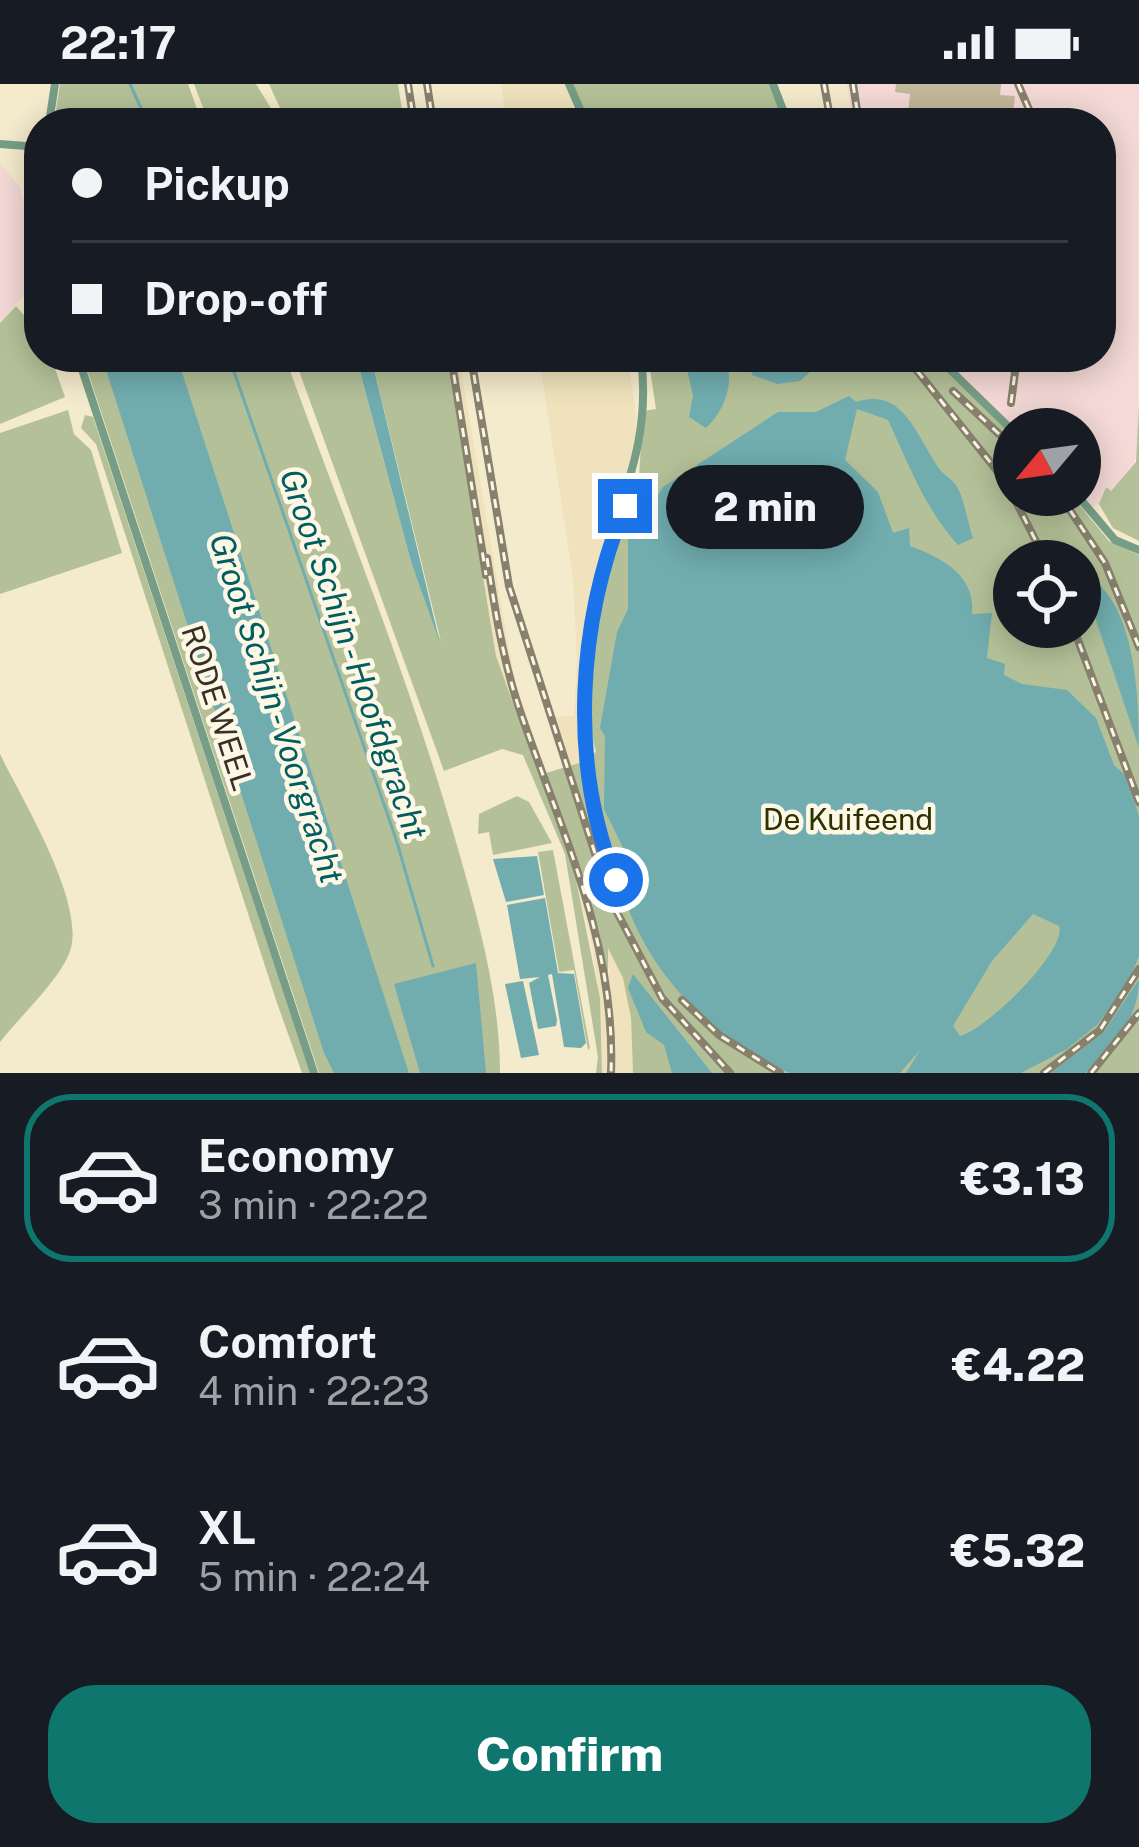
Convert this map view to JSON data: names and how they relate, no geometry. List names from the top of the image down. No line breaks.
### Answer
{"streets":{"street":["RODE WEEL"]},"water":["Groot Schijn - Hoofdgracht","Groot Schijn - Voorgracht"],"parks":["De Kuifeend"],"north":"bottom left","page":{"status":"22:17","banner":["Pickup","Drop-off"],"bubble":"2 min","list":[{"name":"Economy","note":"3 min · 22:22","value":"€3.13"},{"name":"Comfort","note":"4 min · 22:23","value":"€4.22"},{"name":"XL","note":"5 min · 22:24","value":"€5.32"}],"buttons":"Confirm"}}
